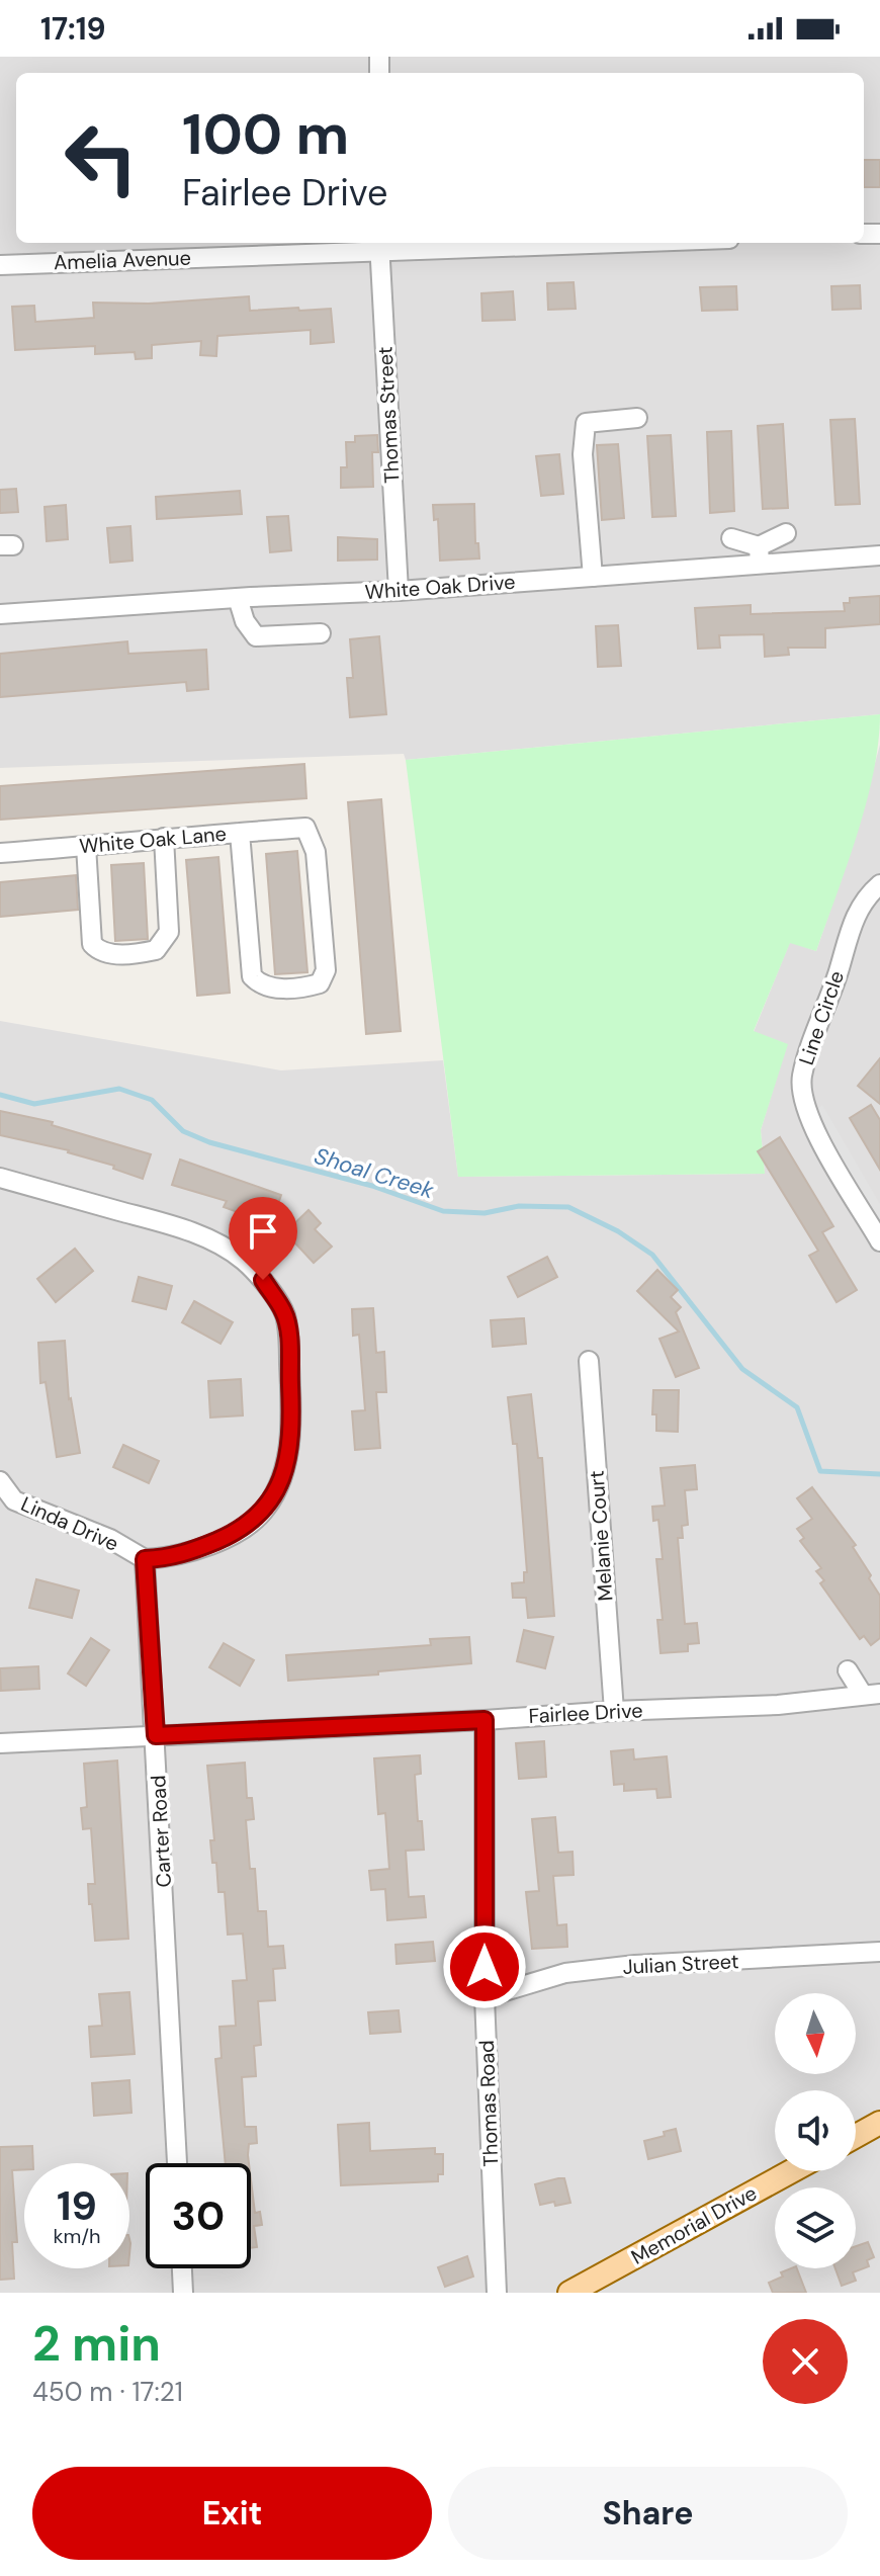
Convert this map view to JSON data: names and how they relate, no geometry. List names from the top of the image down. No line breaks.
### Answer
{"streets":{"main road":["Memorial Drive"],"street":["Amelia Avenue","Thomas Street","White Oak Drive","White Oak Lane","Line Circle","Linda Drive","Melanie Court","Fairlee Drive","Carter Road","Julian Street","Thomas Road"]},"crossings":[["Amelia Avenue","Thomas Street"],["Thomas Street","White Oak Drive"],["Linda Drive","Carter Road"],["Melanie Court","Fairlee Drive"],["Fairlee Drive","Carter Road"],["Fairlee Drive","Thomas Road"],["Julian Street","Thomas Road"]],"water":["Shoal Creek"],"north":"bottom","page":{"status":"17:19","turn":["100 m","Fairlee Drive"],"speed":"19 km/h","limit":"30","heading":["2 min","450 m · 17:21"],"buttons":["Exit","Share"]}}
